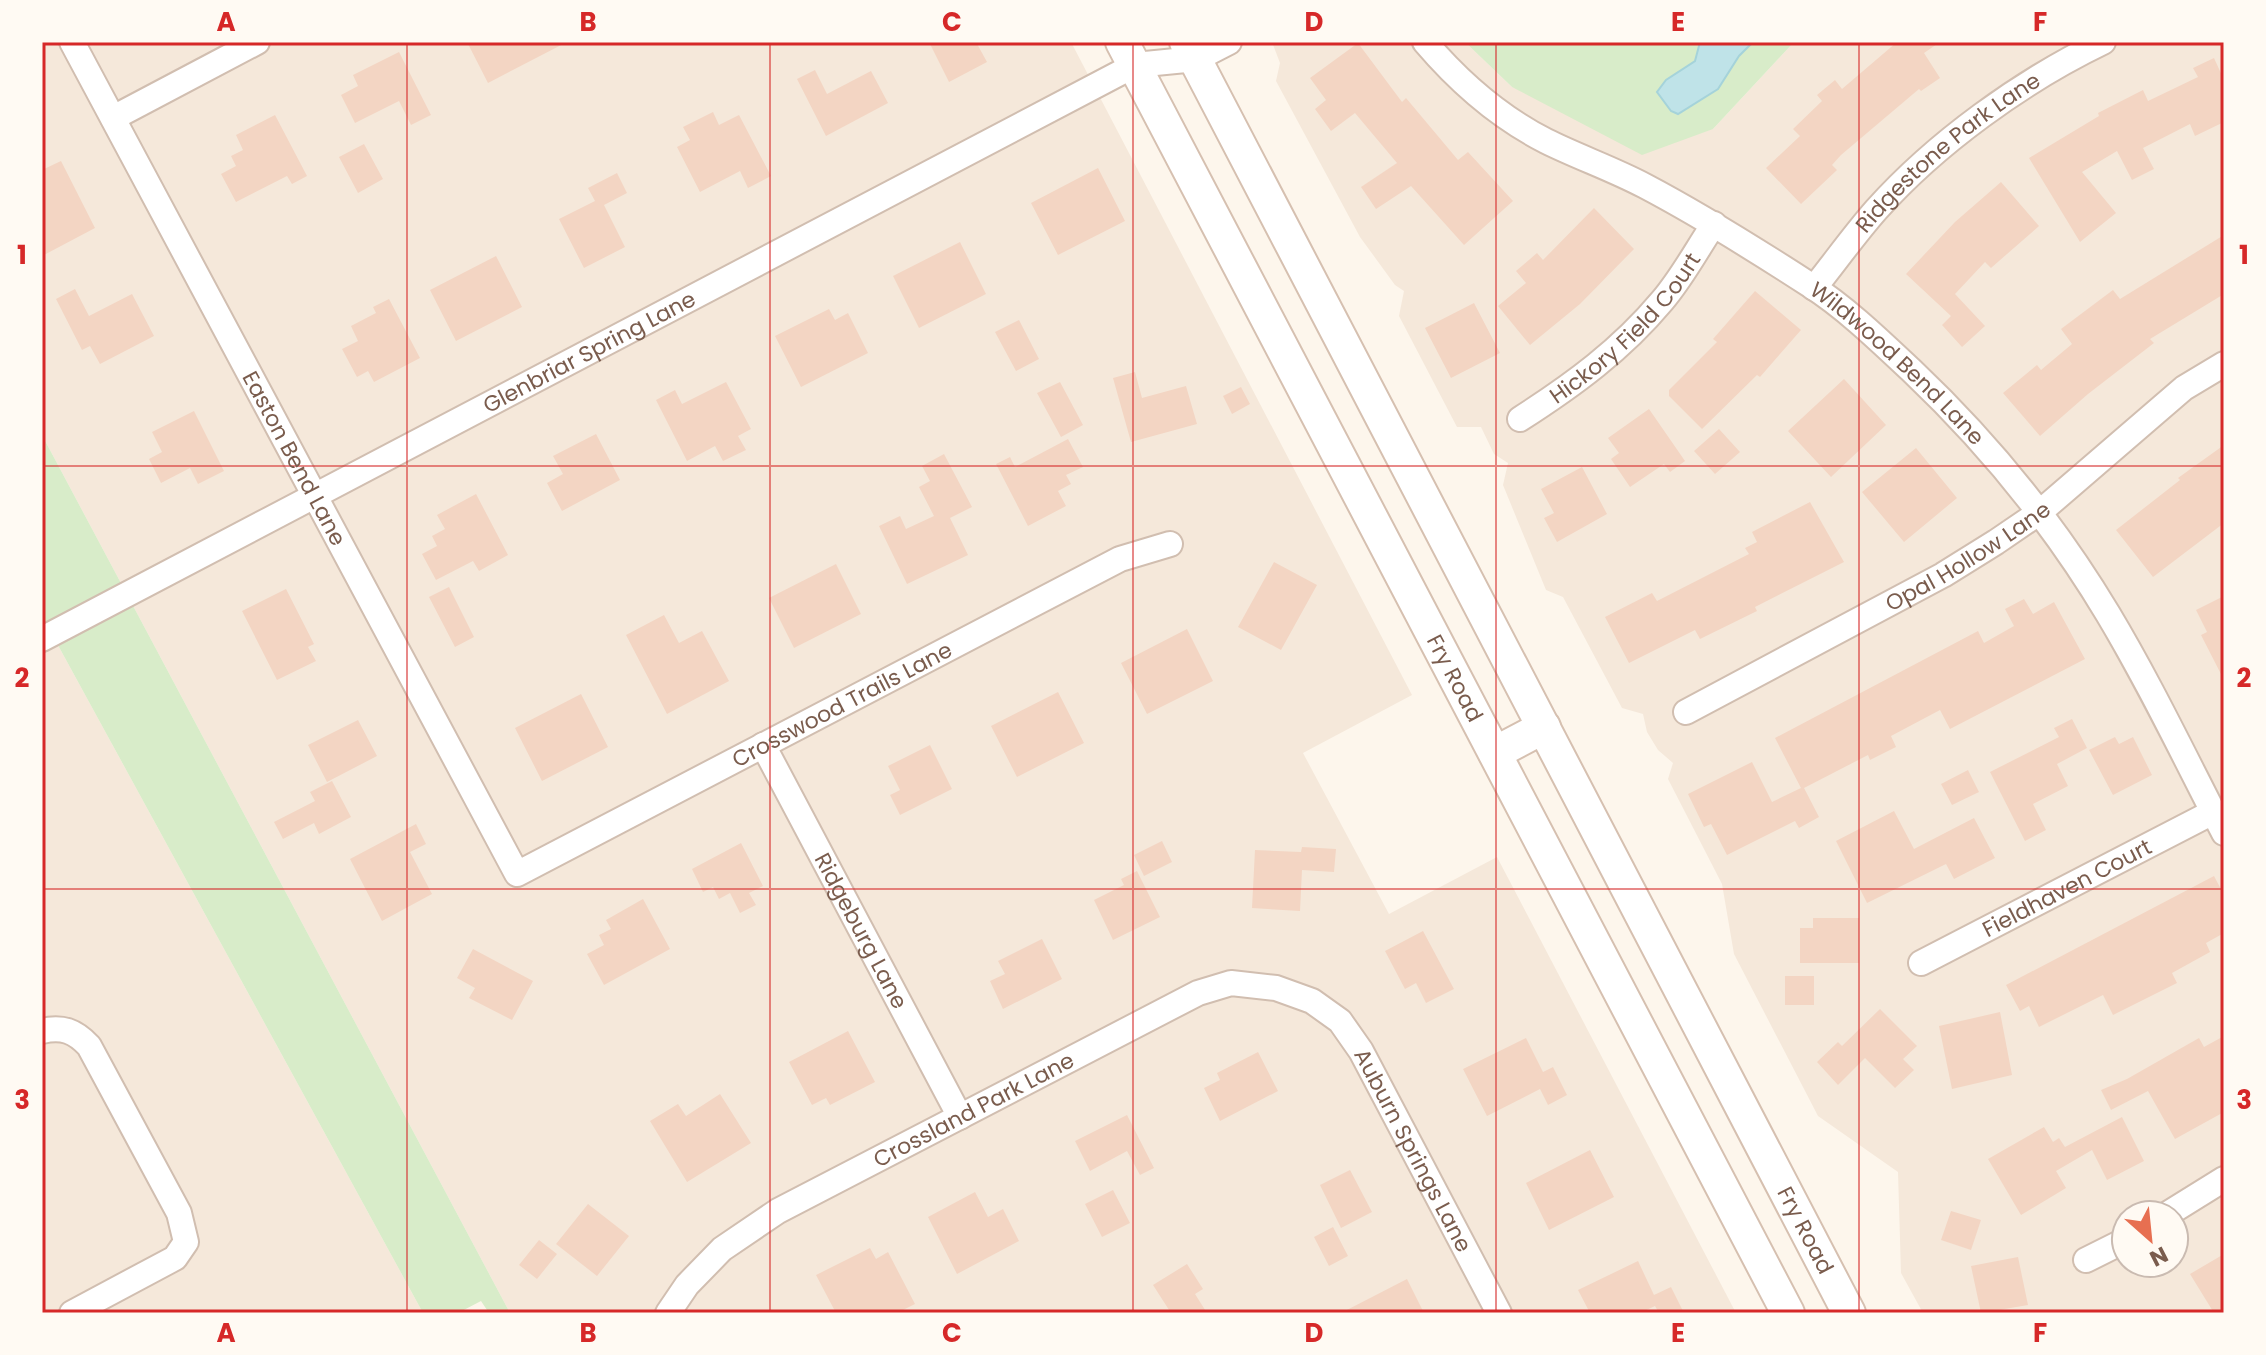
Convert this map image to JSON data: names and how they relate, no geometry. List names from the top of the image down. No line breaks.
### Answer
{"streets":{"main road":["Fry Road"],"street":["Ridgestone Park Lane","Hickory Field Court","Glenbriar Spring Lane","Wildwood Bend Lane","Easton Bend Lane","Opal Hollow Lane","Crosswood Trails Lane","Fieldhaven Court","Ridgeburg Lane","Crossland Park Lane","Auburn Springs Lane"]},"crossings":[["Ridgestone Park Lane","Wildwood Bend Lane"],["Hickory Field Court","Wildwood Bend Lane"],["Glenbriar Spring Lane","Easton Bend Lane"],["Glenbriar Spring Lane","Fry Road"],["Wildwood Bend Lane","Opal Hollow Lane"],["Wildwood Bend Lane","Fieldhaven Court"],["Easton Bend Lane","Crosswood Trails Lane"],["Crosswood Trails Lane","Ridgeburg Lane"],["Ridgeburg Lane","Crossland Park Lane"],["Crossland Park Lane","Auburn Springs Lane"]],"north":"bottom right","grid":{"columns":["A","B","C","D","E","F"],"rows":["1","2","3"]}}
